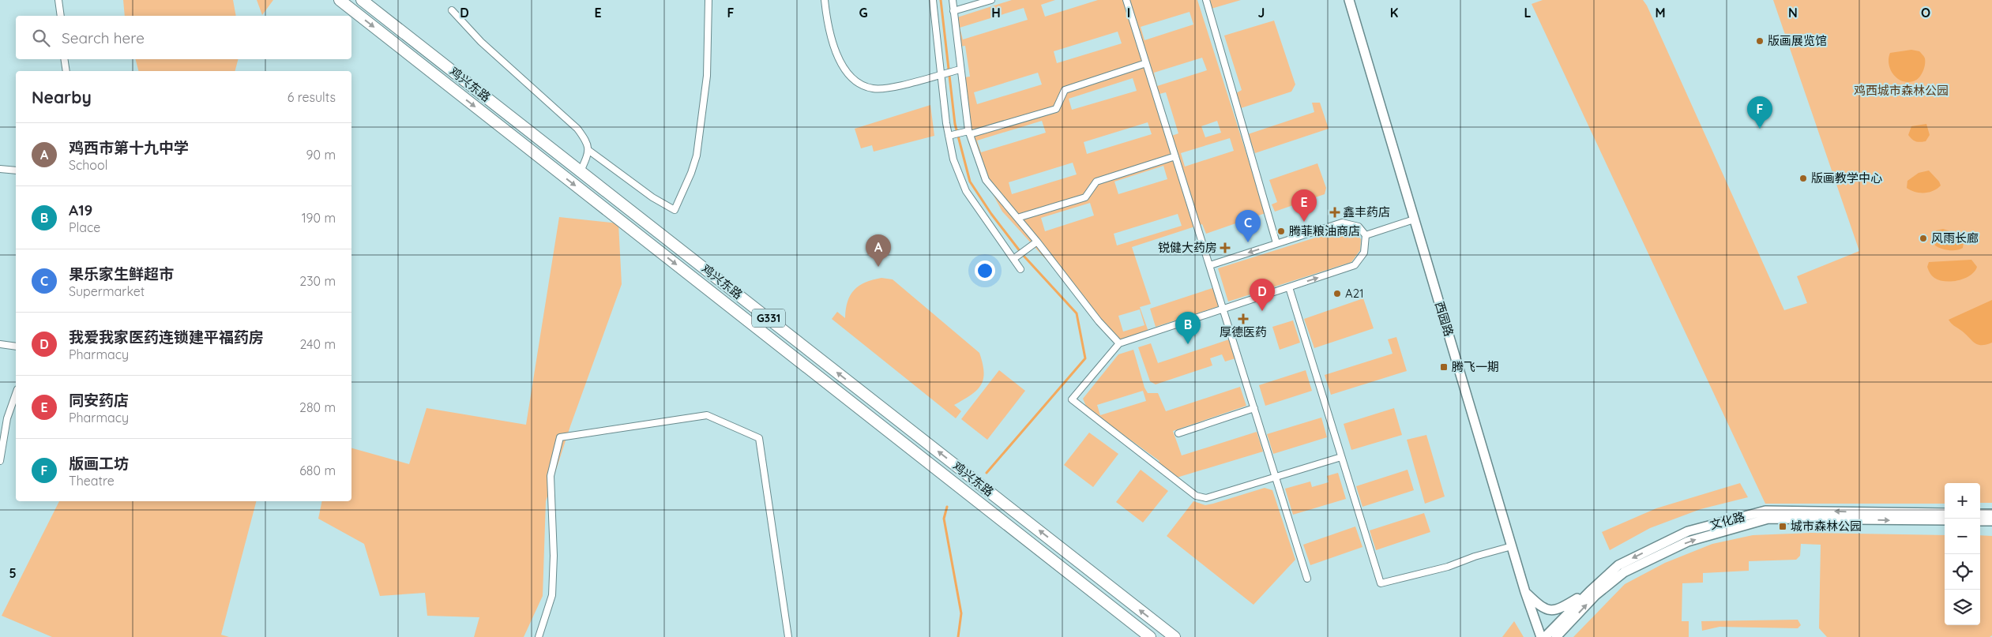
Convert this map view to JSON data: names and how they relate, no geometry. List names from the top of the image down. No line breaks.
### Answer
{"streets":{"highway":["鸡兴东路","G331"],"main road":["西园路","文化路"]},"parks":["鸡西城市森林公园"],"places":{"other":["版画展览馆","版画教学中心","腾菲粮油商店","风雨长廊","A21"],"health":["鑫丰药店","锐健大药房","厚德医药"],"transit":["腾飞一期","城市森林公园"]},"page":{"search":"Search here","heading":["Nearby","6 results"],"pins":["F","E","C","A","D","B"],"list":[{"mark":"A","name":"鸡西市第十九中学","note":"School","value":"90 m"},{"mark":"B","name":"A19","note":"Place","value":"190 m"},{"mark":"C","name":"果乐家生鲜超市","note":"Supermarket","value":"230 m"},{"mark":"D","name":"我爱我家医药连锁建平福药房","note":"Pharmacy","value":"240 m"},{"mark":"E","name":"同安药店","note":"Pharmacy","value":"280 m"},{"mark":"F","name":"版画工坊","note":"Theatre","value":"680 m"}],"map_buttons":["+","−"]},"grid":{"columns":["D","E","F","G","H","I","J","K","L","M","N","O"],"rows":["5"]}}
